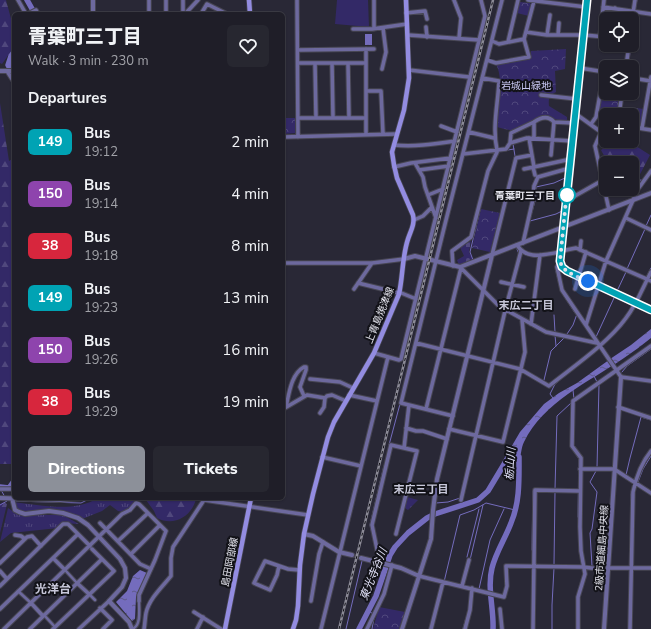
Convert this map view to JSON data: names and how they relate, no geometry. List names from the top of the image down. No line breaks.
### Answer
{"streets":{"main road":["上青島焼津線","島田岡部線"],"street":["2級市道細島中央線"]},"districts":["末広二丁目","末広三丁目","光洋台"],"water":["栃山川","東光寺谷川"],"parks":["岩城山緑地"],"places":["青葉町三丁目"],"lines":["bus line 149"],"page":{"map_buttons":["+","−"],"heading":[["青葉町三丁目","Walk · 3 min · 230 m"],"Departures"],"list":[{"mark":"149","name":"Bus","note":"19:12","value":"2 min"},{"mark":"150","name":"Bus","note":"19:14","value":"4 min"},{"mark":"38","name":"Bus","note":"19:18","value":"8 min"},{"mark":"149","name":"Bus","note":"19:23","value":"13 min"},{"mark":"150","name":"Bus","note":"19:26","value":"16 min"},{"mark":"38","name":"Bus","note":"19:29","value":"19 min"}],"buttons":["Directions","Tickets"]}}
